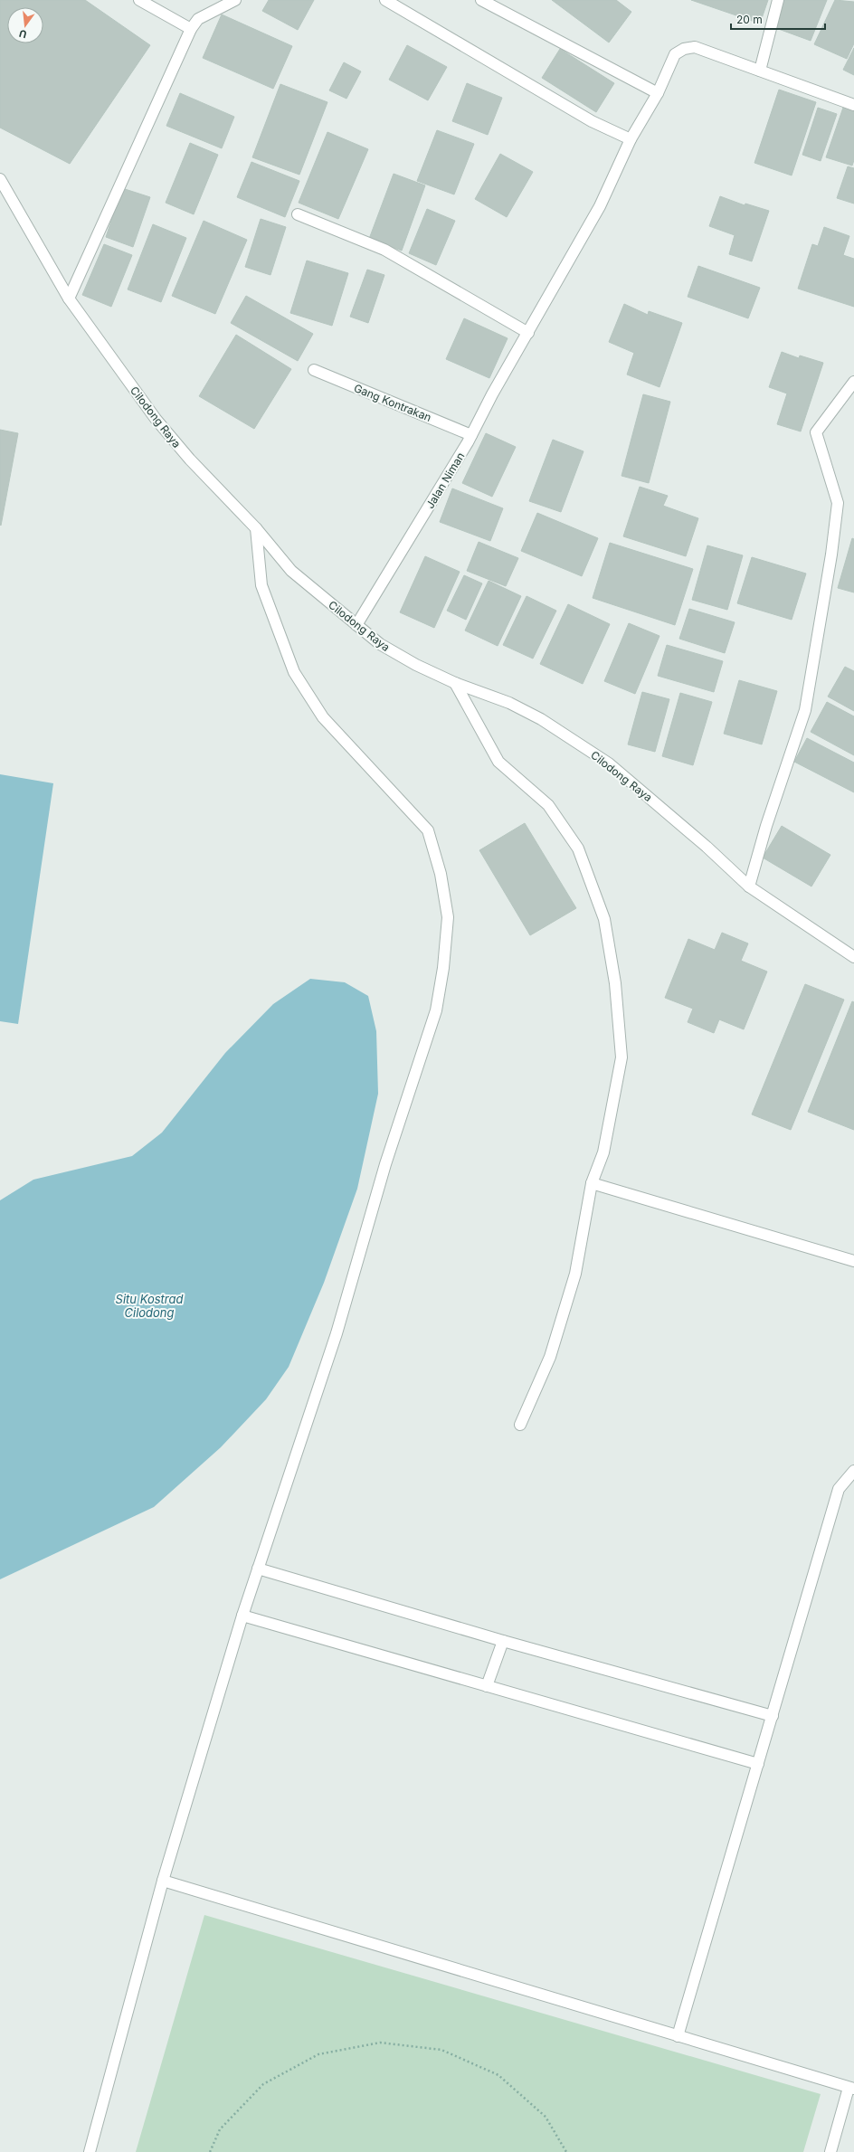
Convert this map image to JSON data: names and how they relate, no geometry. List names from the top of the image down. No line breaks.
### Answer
{"streets":{"street":["Gang Kontrakan","Cilodong Raya","Jalan Niman"]},"crossings":[["Gang Kontrakan","Jalan Niman"],["Cilodong Raya","Jalan Niman"]],"water":["Situ Kostrad Cilodong"],"scale_bar":"20 m","north":"bottom"}
